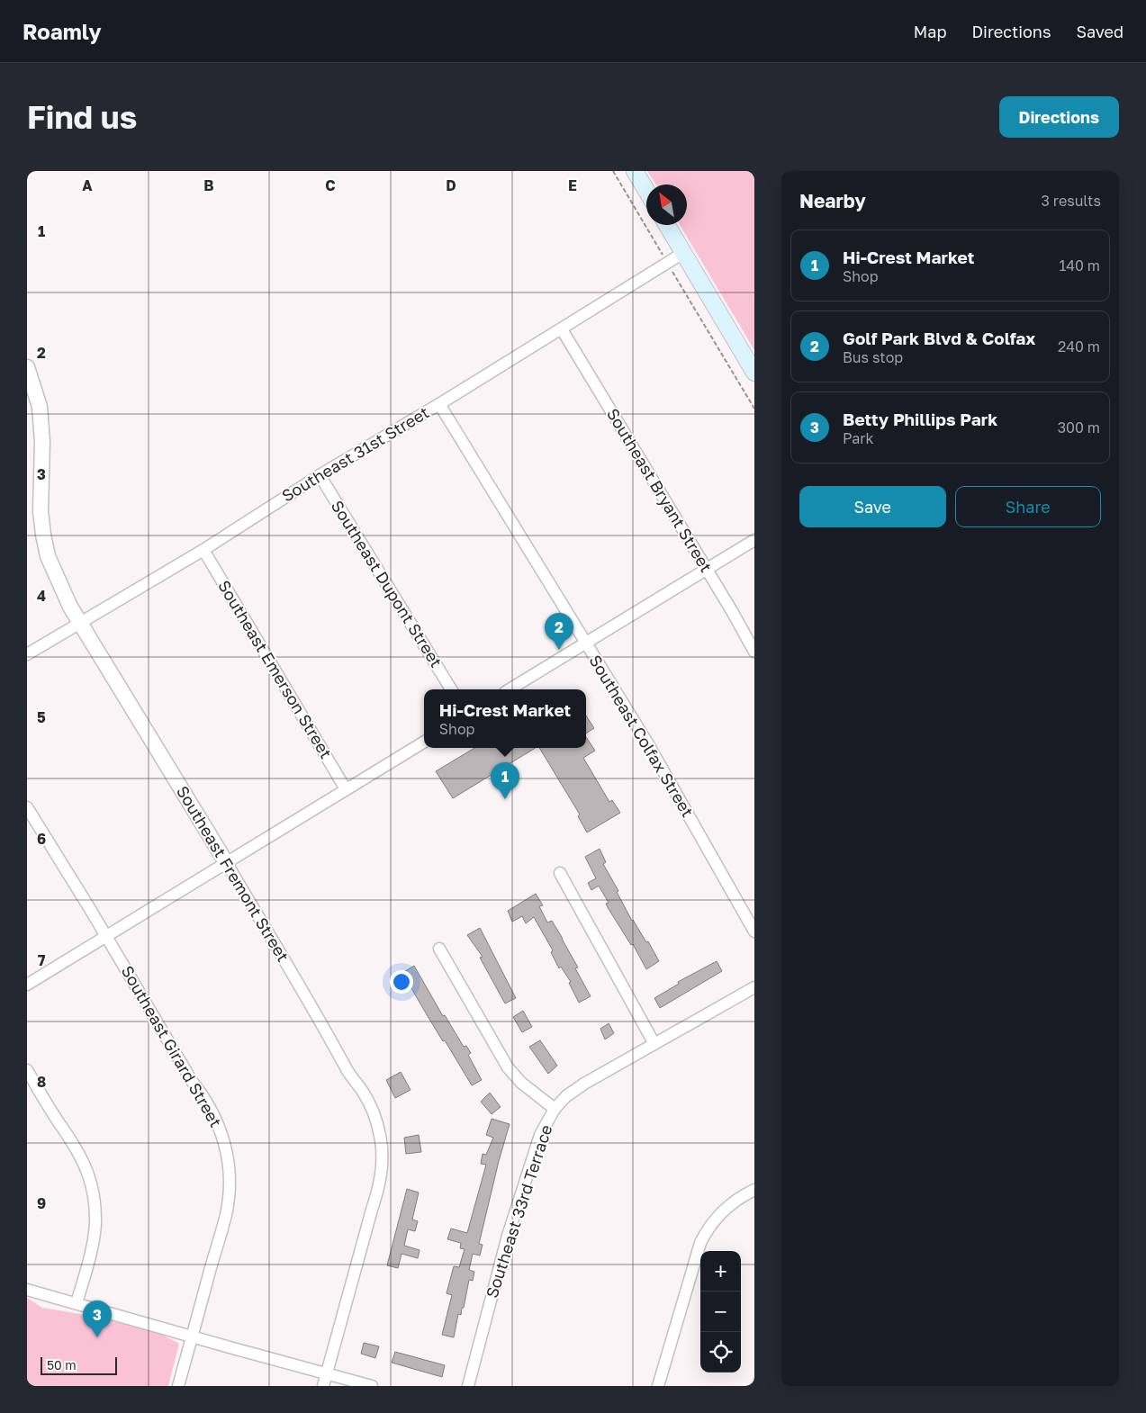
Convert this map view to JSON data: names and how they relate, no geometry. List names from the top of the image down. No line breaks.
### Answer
{"streets":{"street":["Southeast 31st Street","Southeast Bryant Street","Southeast Dupont Street","Southeast Emerson Street","Southeast Colfax Street","Southeast Fremont Street","Southeast Girard Street","Southeast 33rd Terrace"]},"crossings":[["Southeast 31st Street","Southeast Bryant Street"],["Southeast 31st Street","Southeast Dupont Street"],["Southeast 31st Street","Southeast Emerson Street"],["Southeast 31st Street","Southeast Colfax Street"],["Southeast 31st Street","Southeast Fremont Street"]],"scale_bar":"50 m","north":"top left","page":{"header":"Roamly","nav":["Map","Directions","Saved"],"buttons":["Directions",["Save","Share"]],"title":"Find us","heading":["Nearby","3 results"],"list":[{"mark":"1","name":"Hi-Crest Market","note":"Shop","value":"140 m"},{"mark":"2","name":"Golf Park Blvd & Colfax","note":"Bus stop","value":"240 m"},{"mark":"3","name":"Betty Phillips Park","note":"Park","value":"300 m"}],"pins":["2","1","3"],"popup":["Hi-Crest Market","Shop"],"map_buttons":["+","−"],"scale":"50 m"},"grid":{"columns":["A","B","C","D","E"],"rows":["1","2","3","4","5","6","7","8","9"]}}
